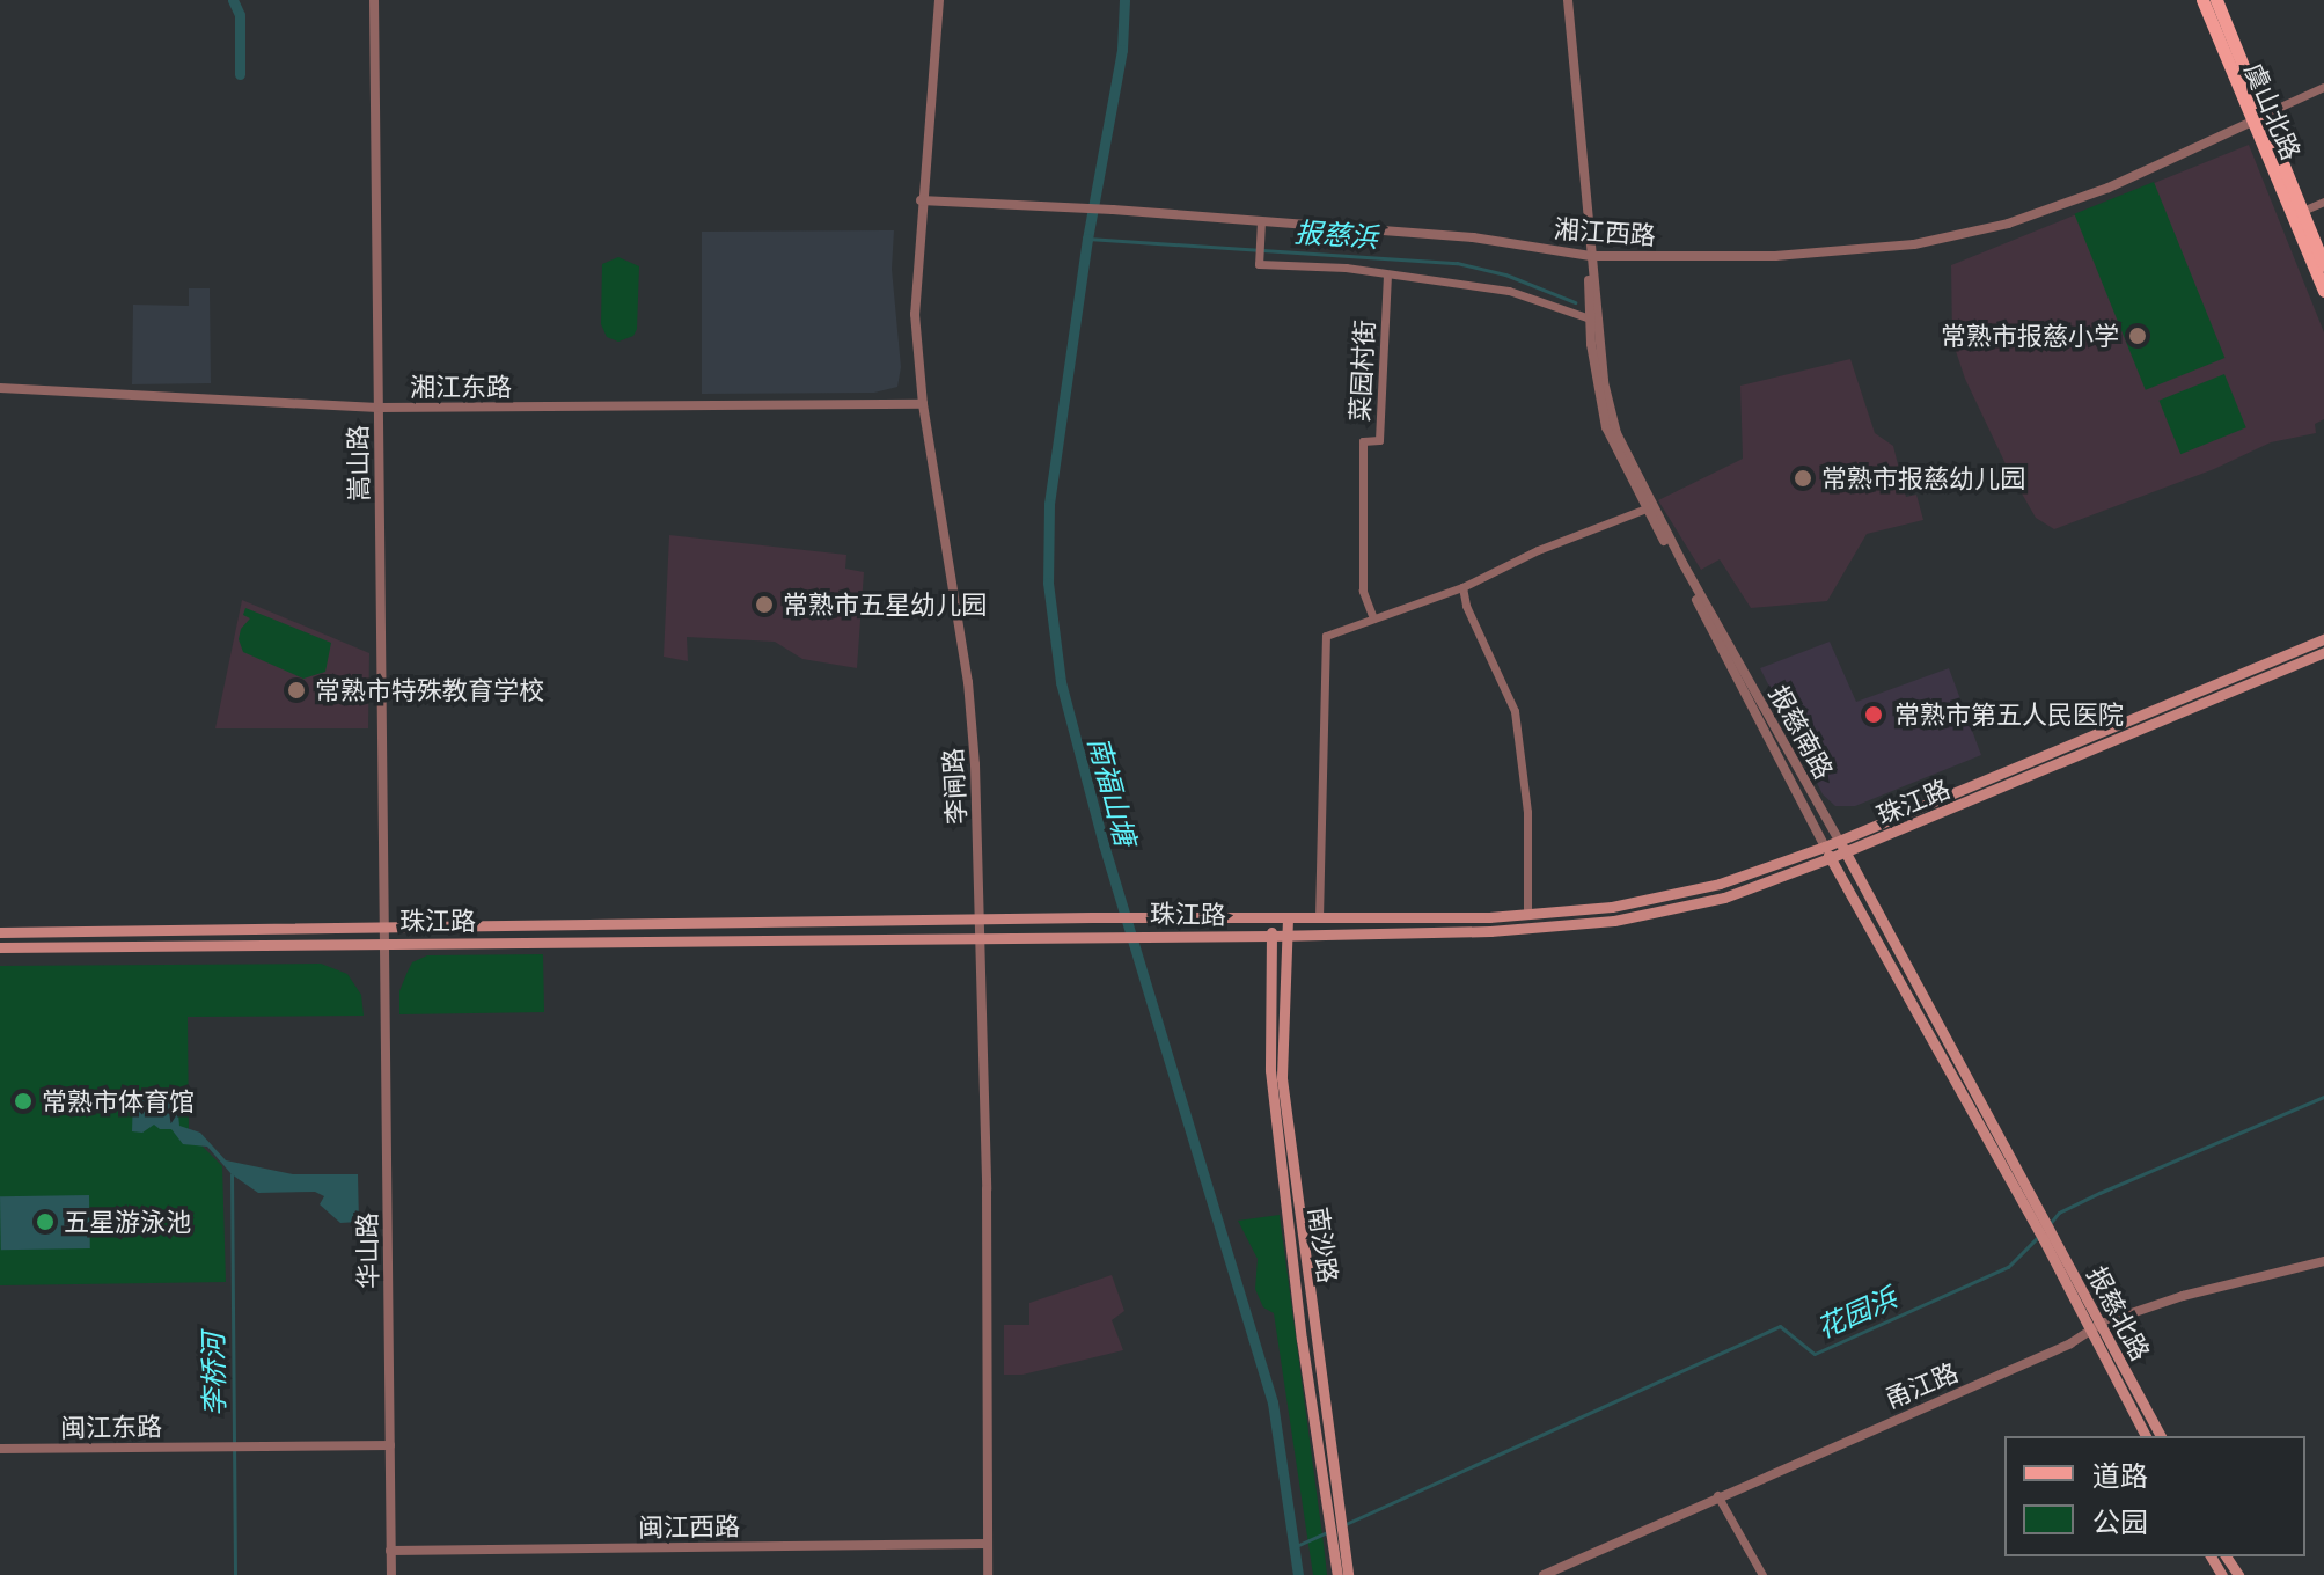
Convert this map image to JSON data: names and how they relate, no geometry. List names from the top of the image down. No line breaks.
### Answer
{"streets":{"main road":["虞山北路","报慈南路","珠江路","南沙路","报慈北路"],"street":["湘江西路","菜园村街","湘江东路","嵩山路","李闸路","华山路","甬江路","闽江东路","闽江西路"]},"crossings":[["虞山北路","湘江西路"],["湘江西路","报慈南路"],["湘江西路","李闸路"],["湘江东路","嵩山路"],["湘江东路","李闸路"],["嵩山路","珠江路"],["嵩山路","华山路"],["报慈南路","珠江路"],["报慈南路","报慈北路"],["李闸路","珠江路"],["李闸路","闽江西路"],["珠江路","南沙路"],["珠江路","华山路"],["华山路","闽江东路"],["华山路","闽江西路"],["报慈北路","甬江路"]],"water":["报慈浜","南福山塘","花园浜","李桥河"],"places":["常熟市报慈小学","常熟市报慈幼儿园","常熟市五星幼儿园","常熟市特殊教育学校","常熟市第五人民医院","常熟市体育馆","五星游泳池"],"legend":["道路","公园"]}
